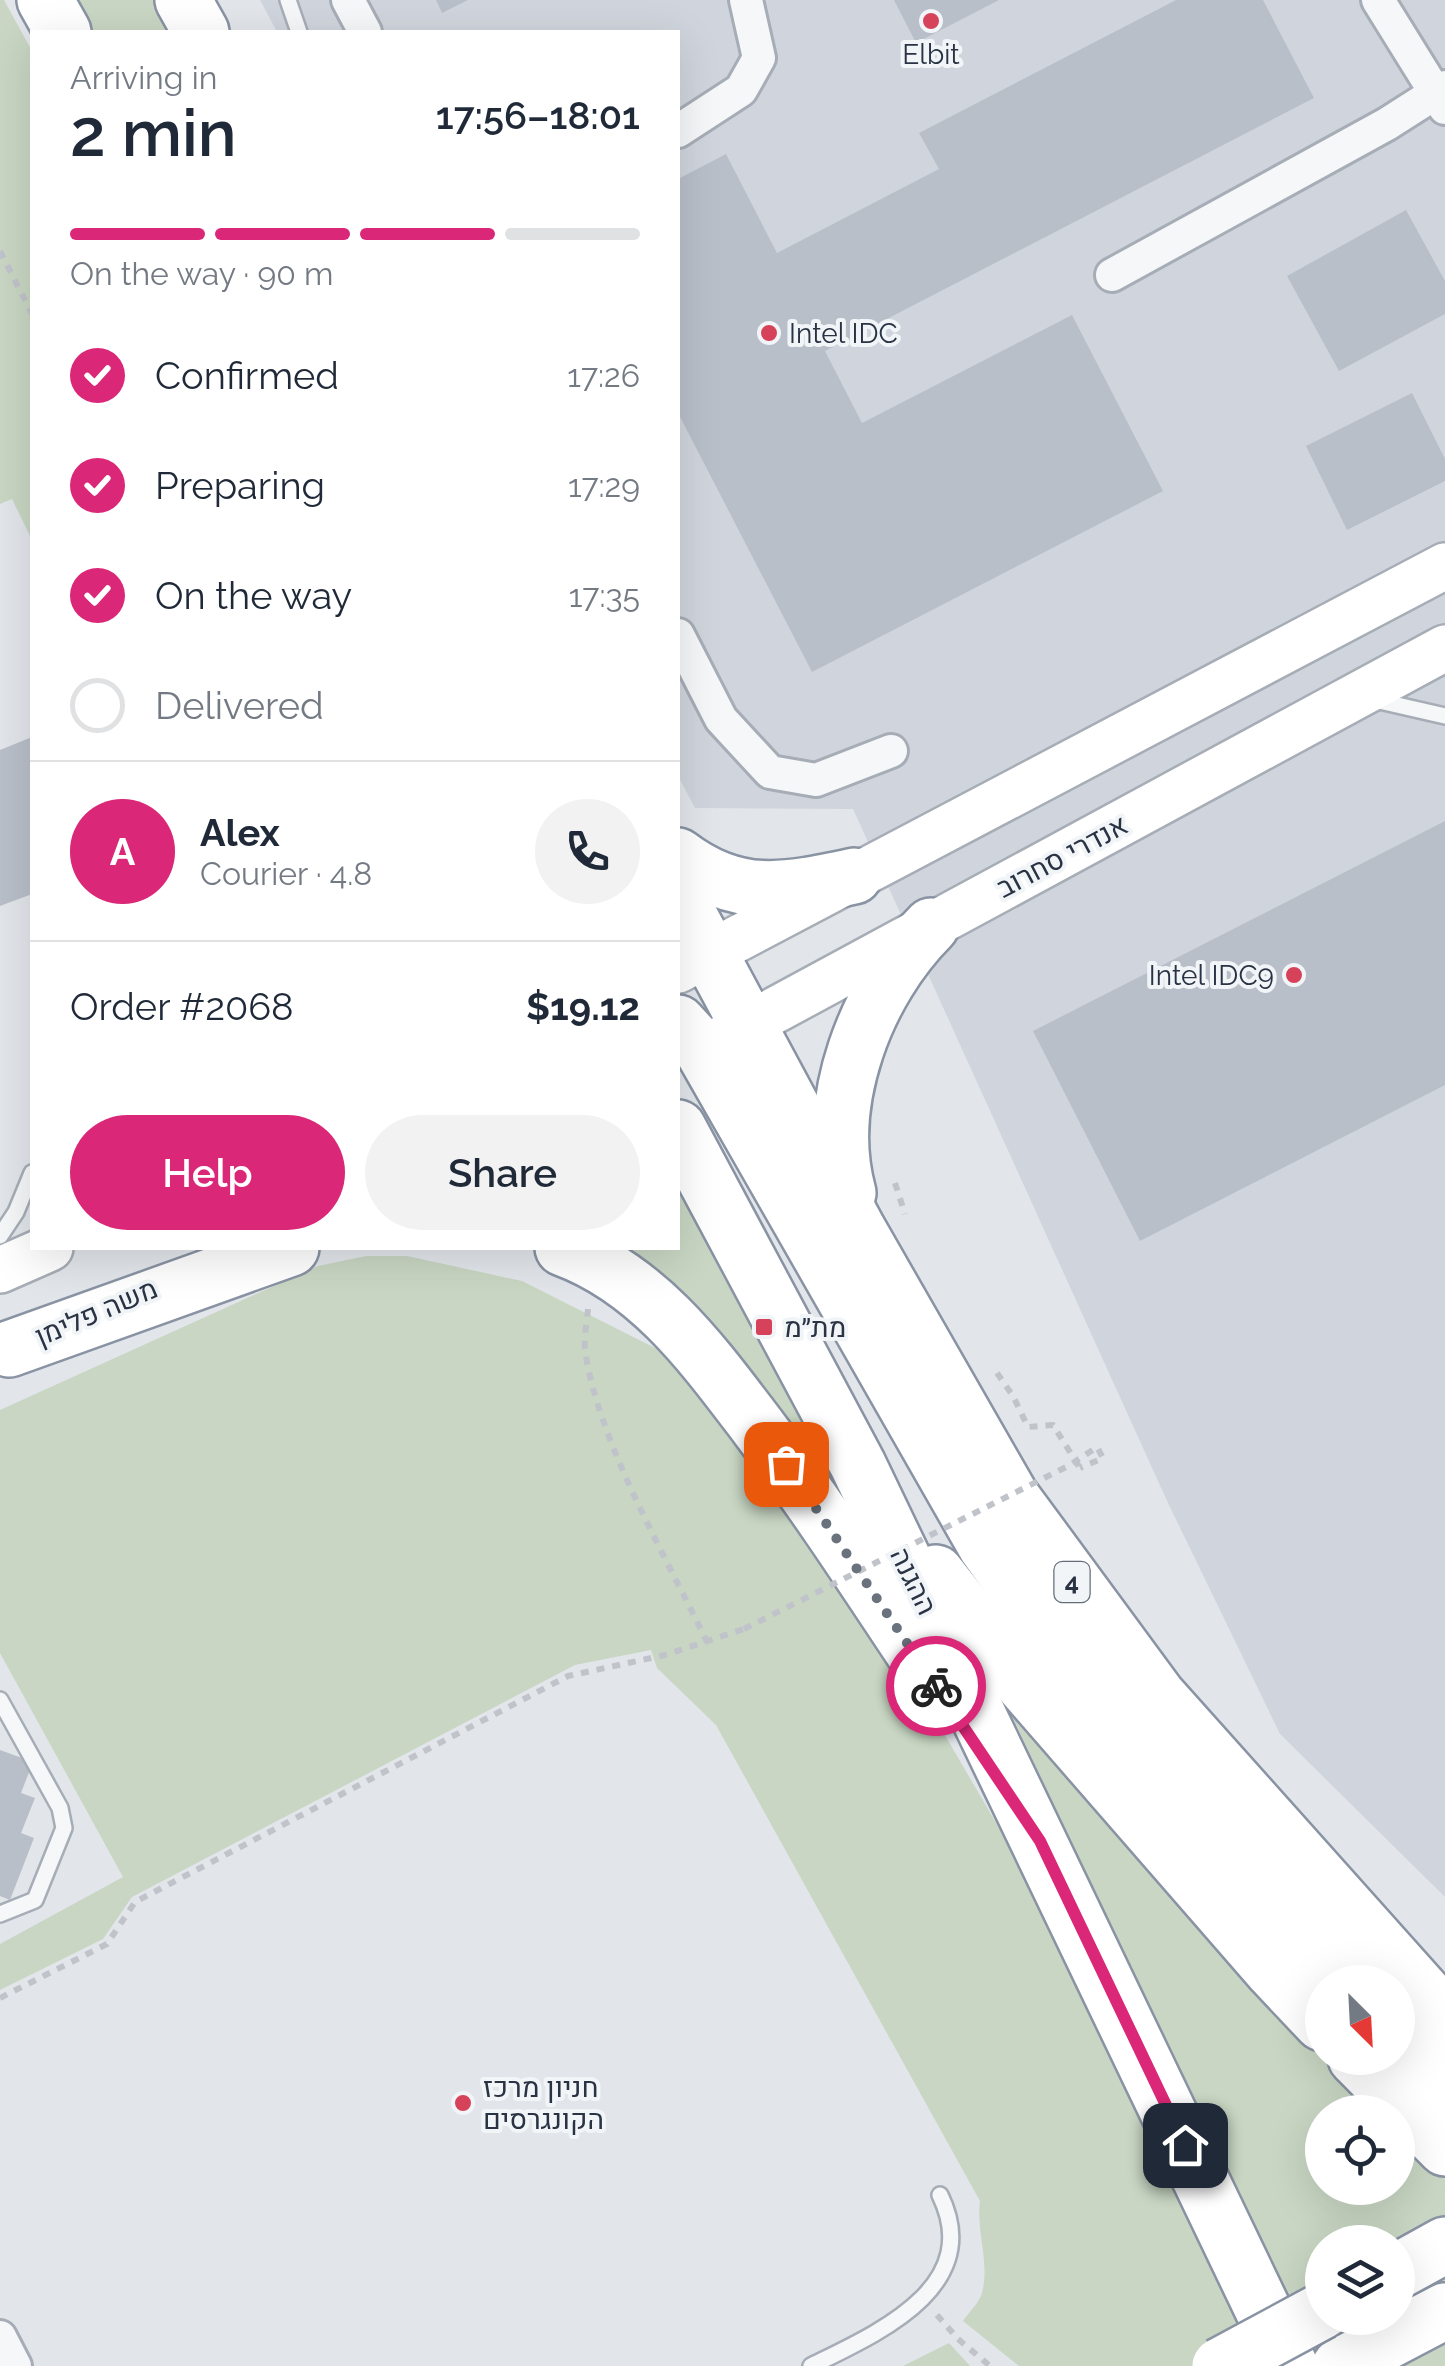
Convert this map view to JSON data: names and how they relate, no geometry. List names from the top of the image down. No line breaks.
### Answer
{"streets":{"highway":["ההגנה","4"],"street":["אנדרי סחרוב","משה פלימן"]},"crossings":[["אנדרי סחרוב","4"]],"places":{"other":["Elbit","Intel IDC","Intel IDC9","חניון מרכז הקונגרסים"],"transit":["מת״מ"]},"north":"bottom right","page":{"heading":["2 min","Arriving in","17:56–18:01"],"panel":["Alex","Courier · 4.8","Order #2068","$19.12"],"bar":"On the way · 90 m","list":[["Confirmed","17:26"],["Preparing","17:29"],["On the way","17:35"],"Delivered"],"round":"A","buttons":["Help","Share"]}}
